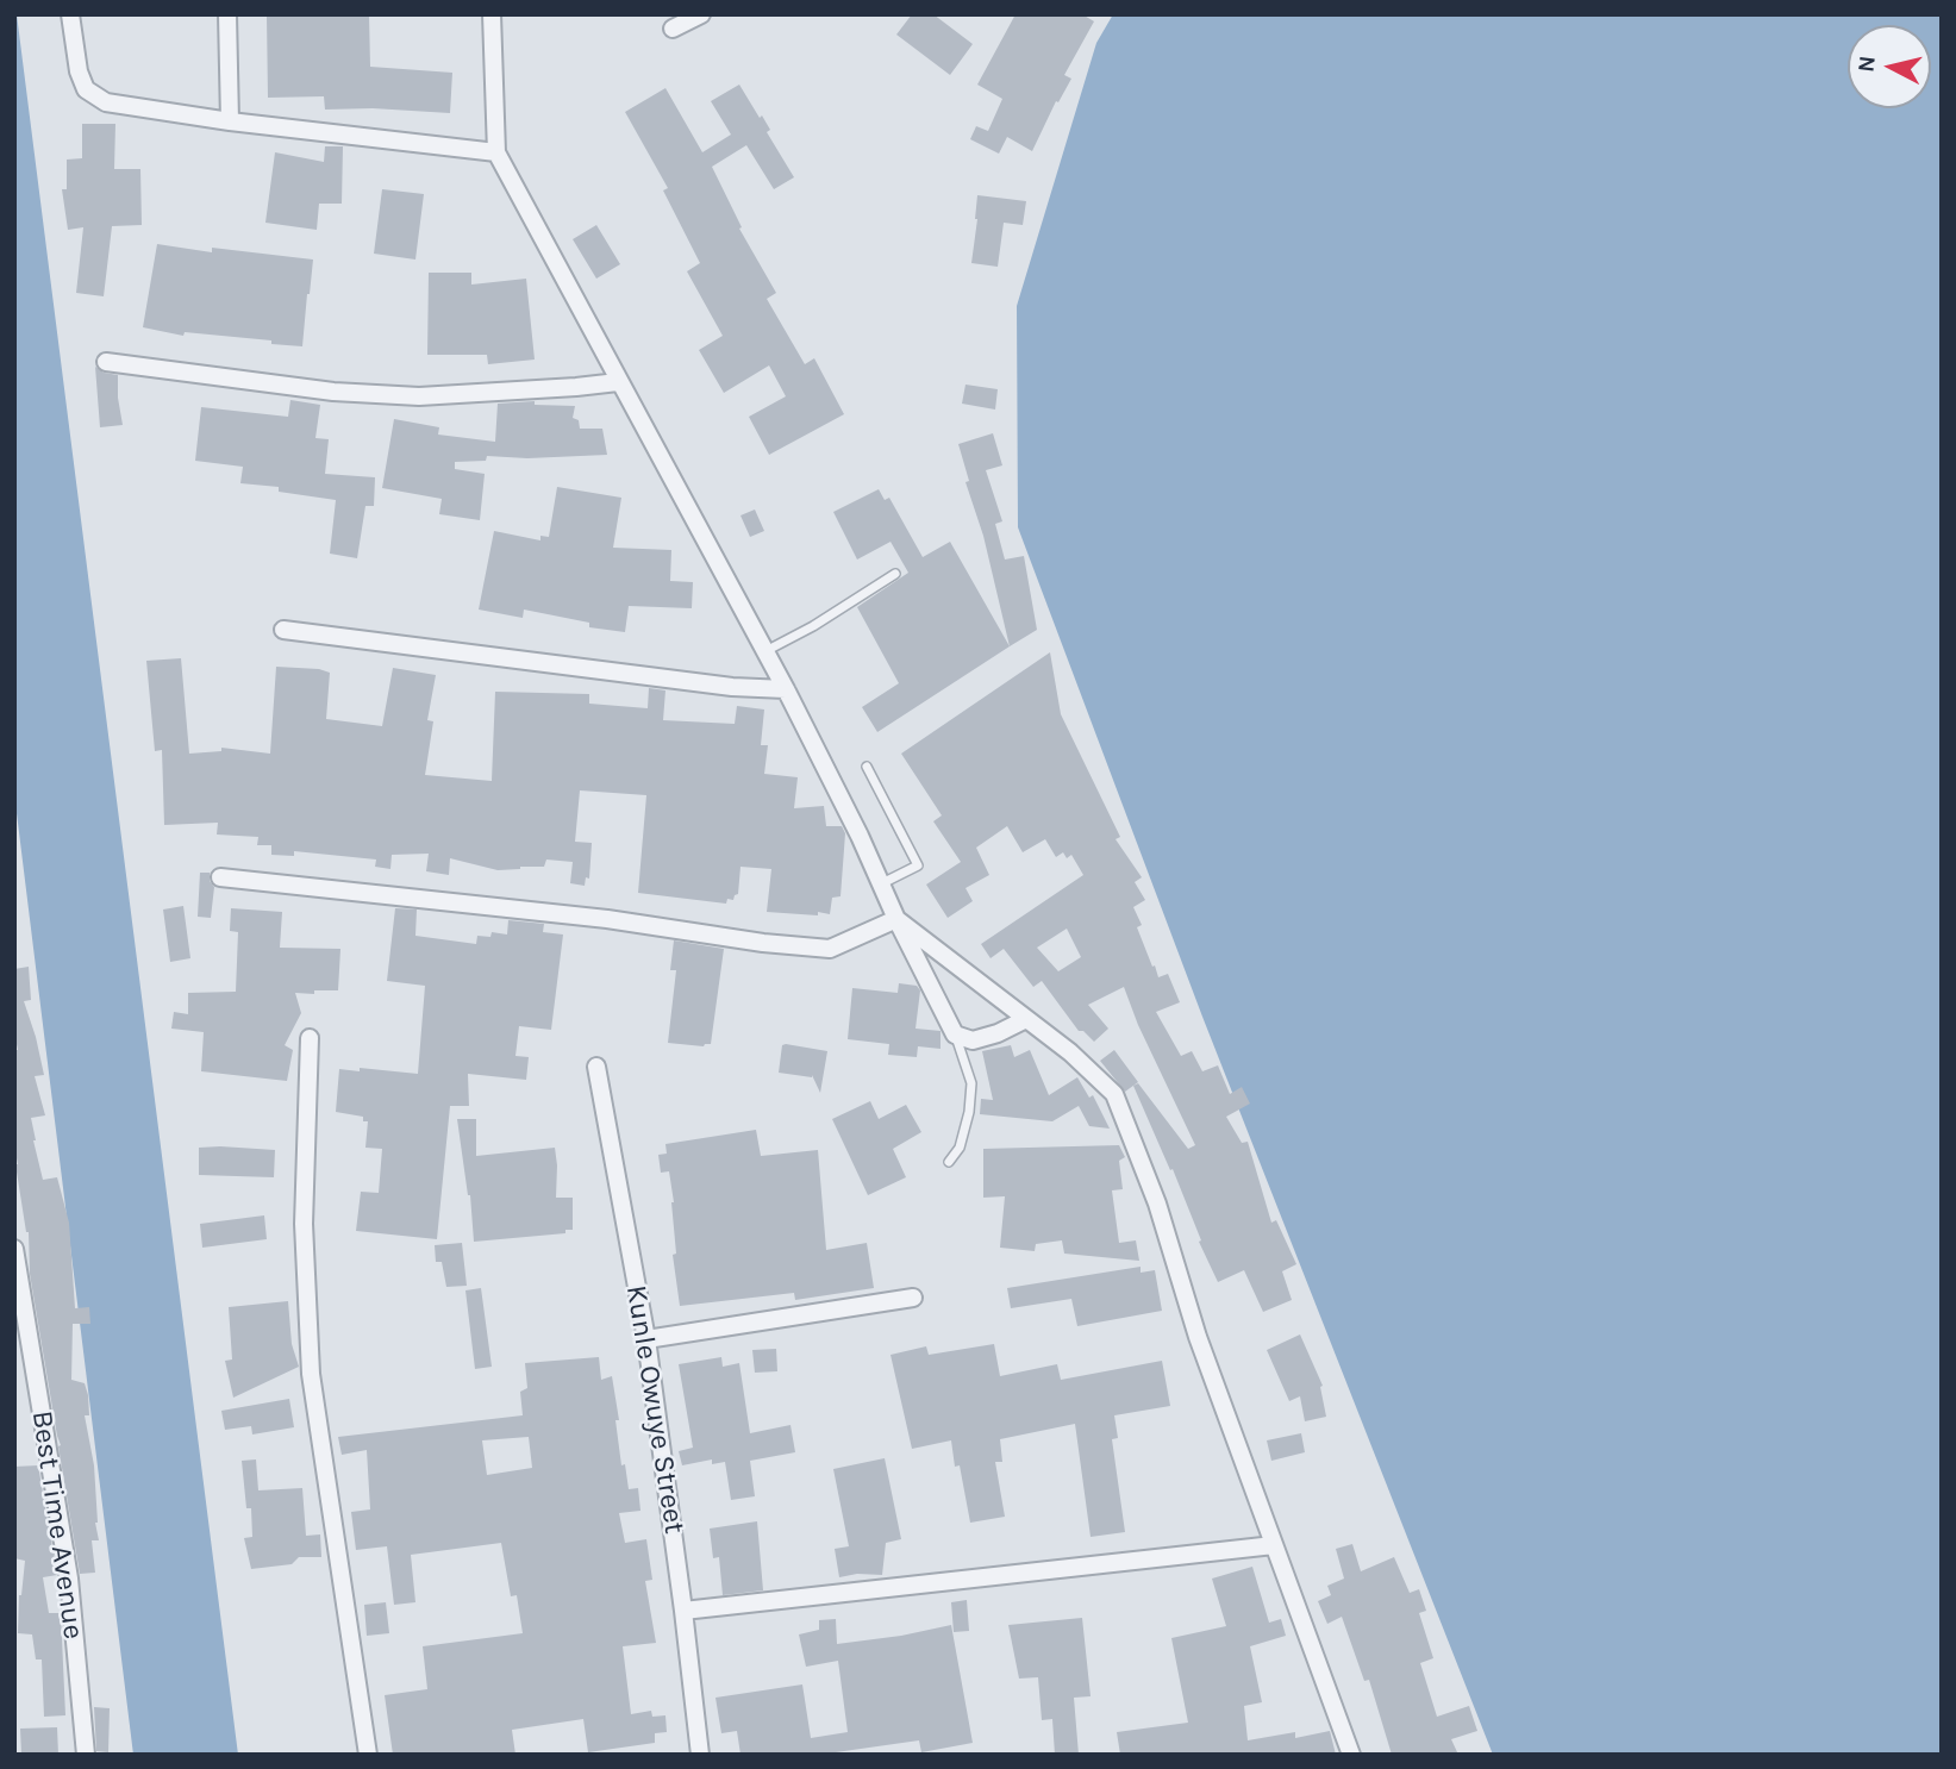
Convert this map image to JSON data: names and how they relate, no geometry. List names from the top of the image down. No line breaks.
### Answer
{"streets":{"street":["Kunle Owuye Street","Best Time Avenue"]},"north":"left"}
